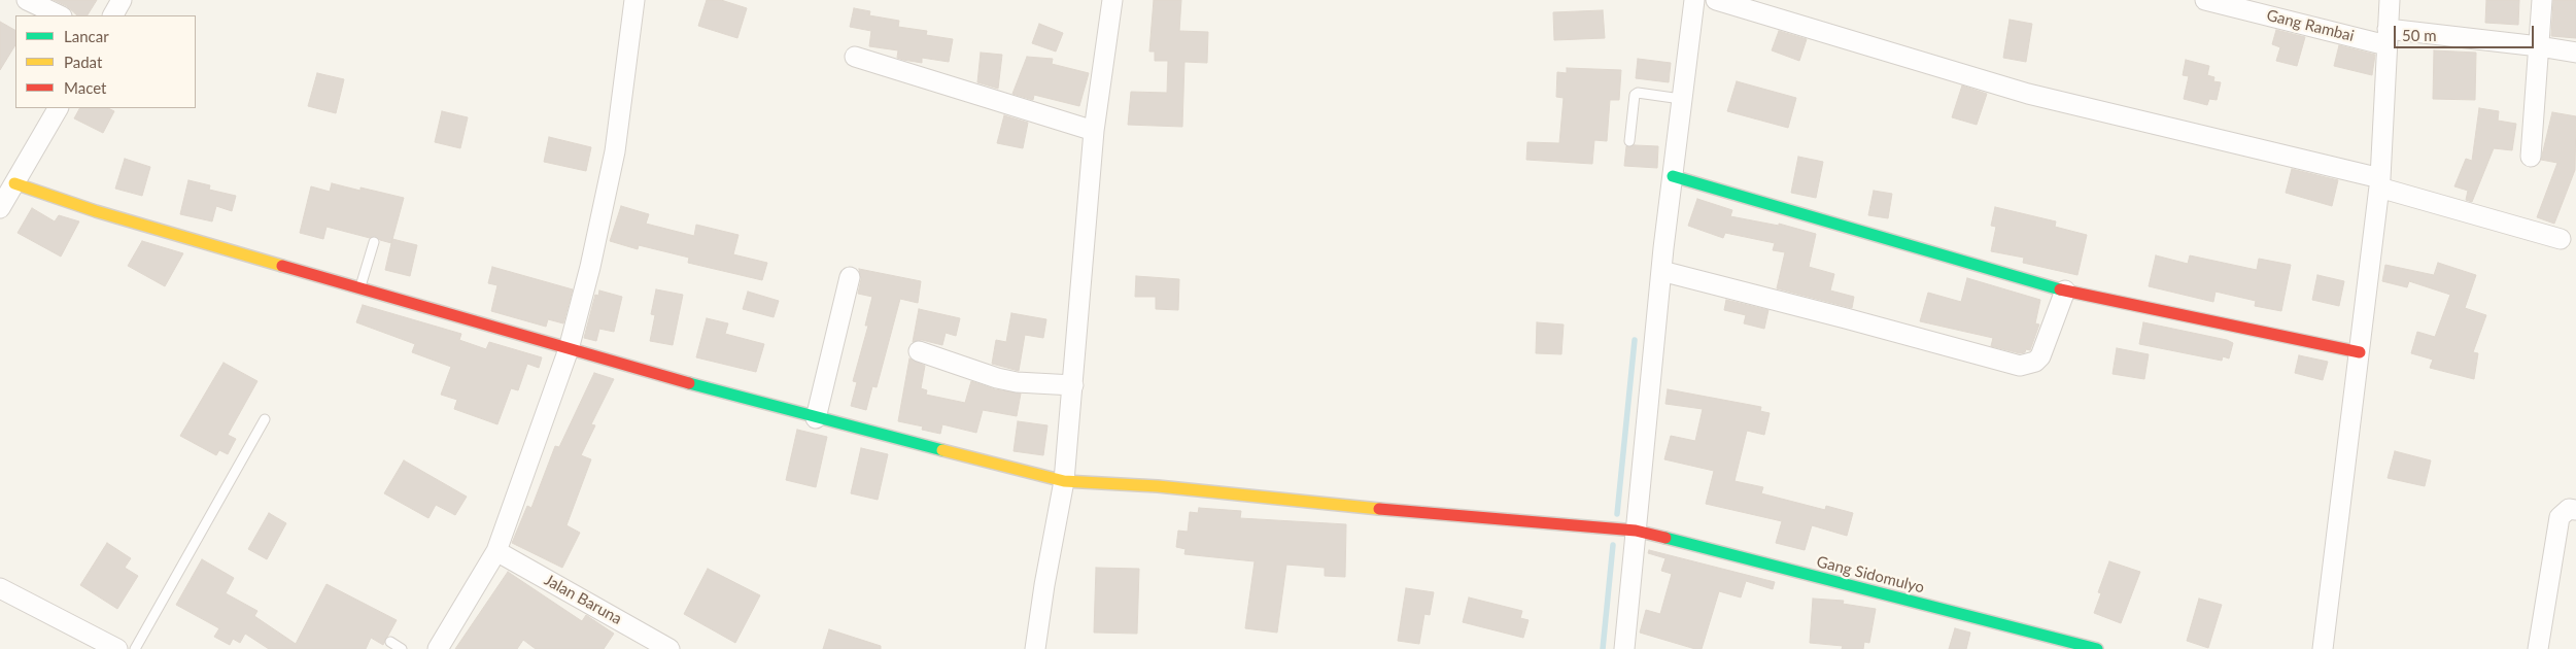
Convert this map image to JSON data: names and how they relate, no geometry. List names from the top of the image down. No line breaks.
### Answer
{"streets":{"street":["Gang Rambai","Gang Sidomulyo","Jalan Baruna"]},"legend":["Lancar","Padat","Macet"],"scale_bar":"50 m"}
